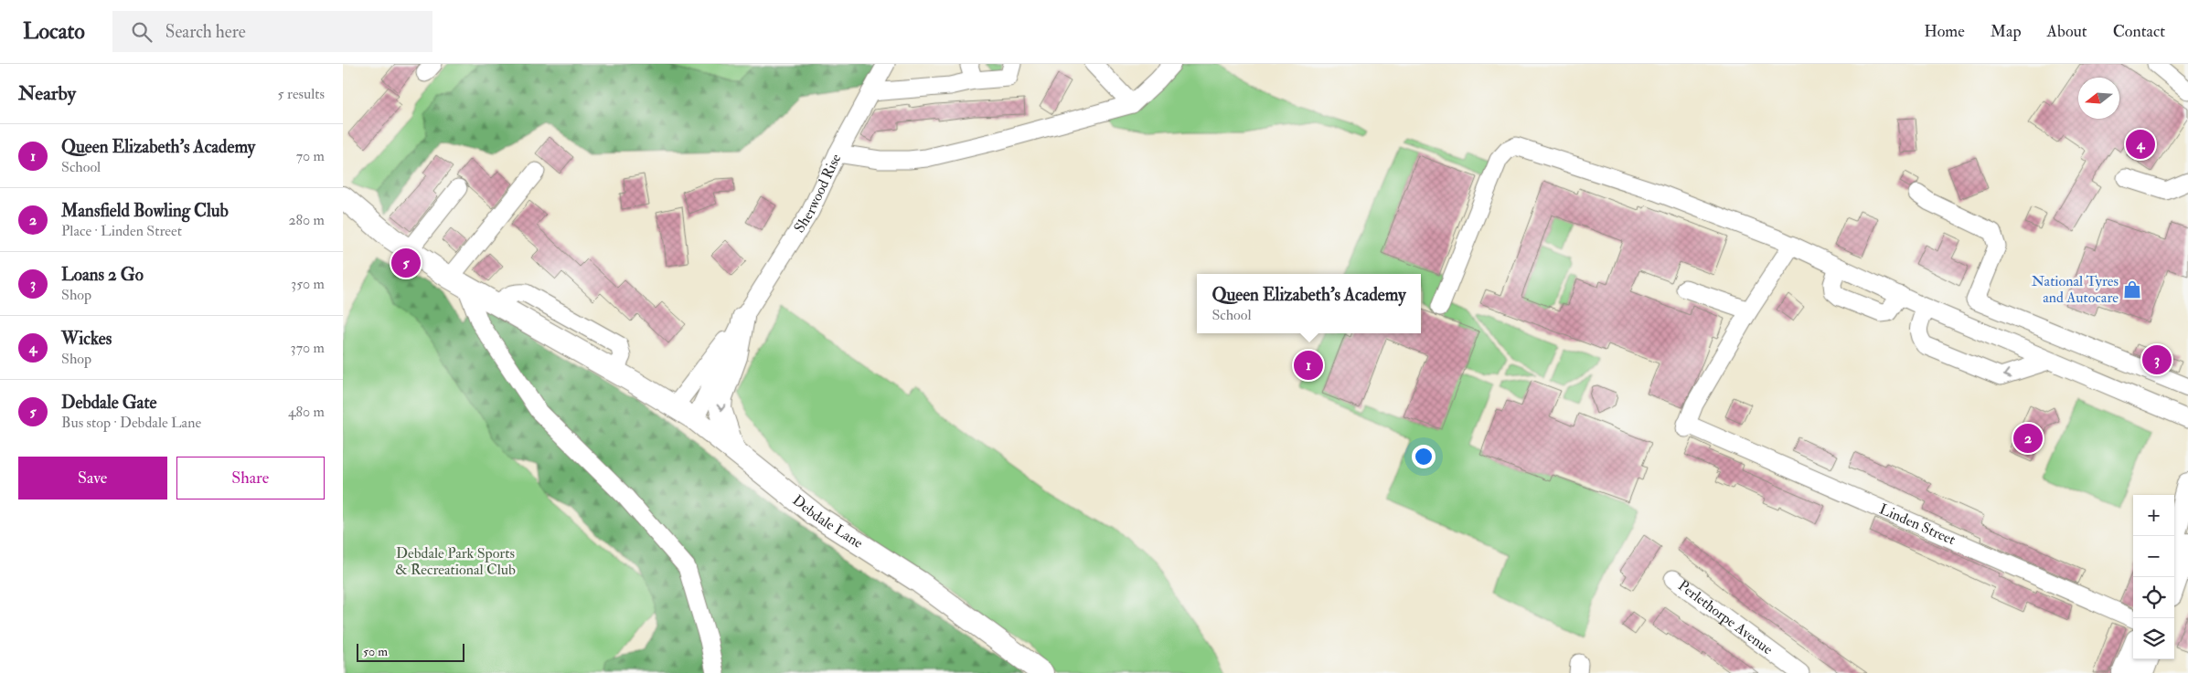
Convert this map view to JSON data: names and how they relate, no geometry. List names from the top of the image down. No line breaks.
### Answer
{"streets":{"main road":["Debdale Lane"],"street":["Sherwood Rise","Linden Street","Perlethorpe Avenue"]},"crossings":[["Sherwood Rise","Debdale Lane"]],"parks":["Debdale Park Sports & Recreational Club"],"places":{"shop":["National Tyres and Autocare"]},"scale_bar":"50 m","north":"left","page":{"header":"Locato","search":"Search here","nav":["Home","Map","About","Contact"],"heading":["Nearby","5 results"],"list":[{"mark":"1","name":"Queen Elizabeth's Academy","note":"School","value":"70 m"},{"mark":"2","name":"Mansfield Bowling Club","note":"Place · Linden Street","value":"280 m"},{"mark":"3","name":"Loans 2 Go","note":"Shop","value":"350 m"},{"mark":"4","name":"Wickes","note":"Shop","value":"370 m"},{"mark":"5","name":"Debdale Gate","note":"Bus stop · Debdale Lane","value":"480 m"}],"pins":["4","5","3","1","2"],"popup":["Queen Elizabeth's Academy","School"],"buttons":["Save","Share"],"map_buttons":["+","−"],"scale":"50 m"}}
